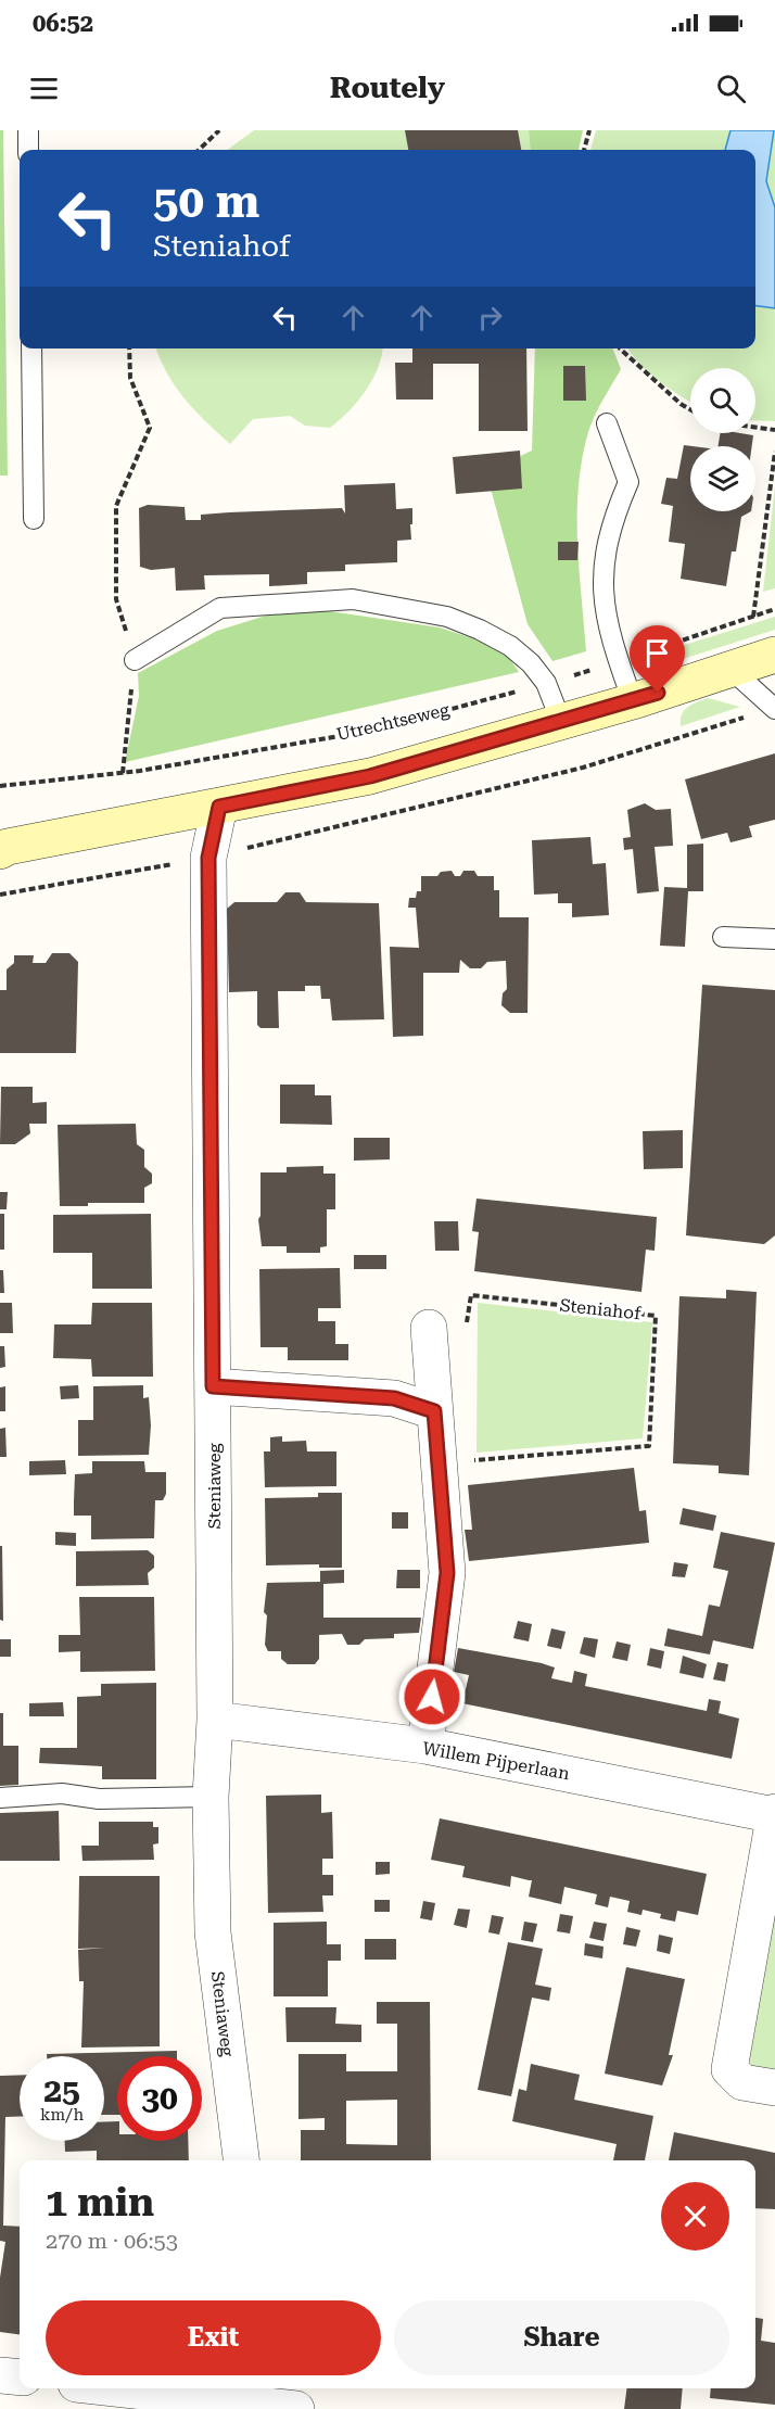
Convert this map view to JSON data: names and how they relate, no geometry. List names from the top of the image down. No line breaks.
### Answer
{"streets":{"street":["Steniaweg","Willem Pijperlaan"],"path":["Utrechtseweg","Steniahof"]},"crossings":[["Steniaweg","Willem Pijperlaan"]],"page":{"status":"06:52","header":"Routely","turn":["50 m","Steniahof"],"speed":"25 km/h","limit":"30","heading":["1 min","270 m · 06:53"],"buttons":["Exit","Share"]}}
